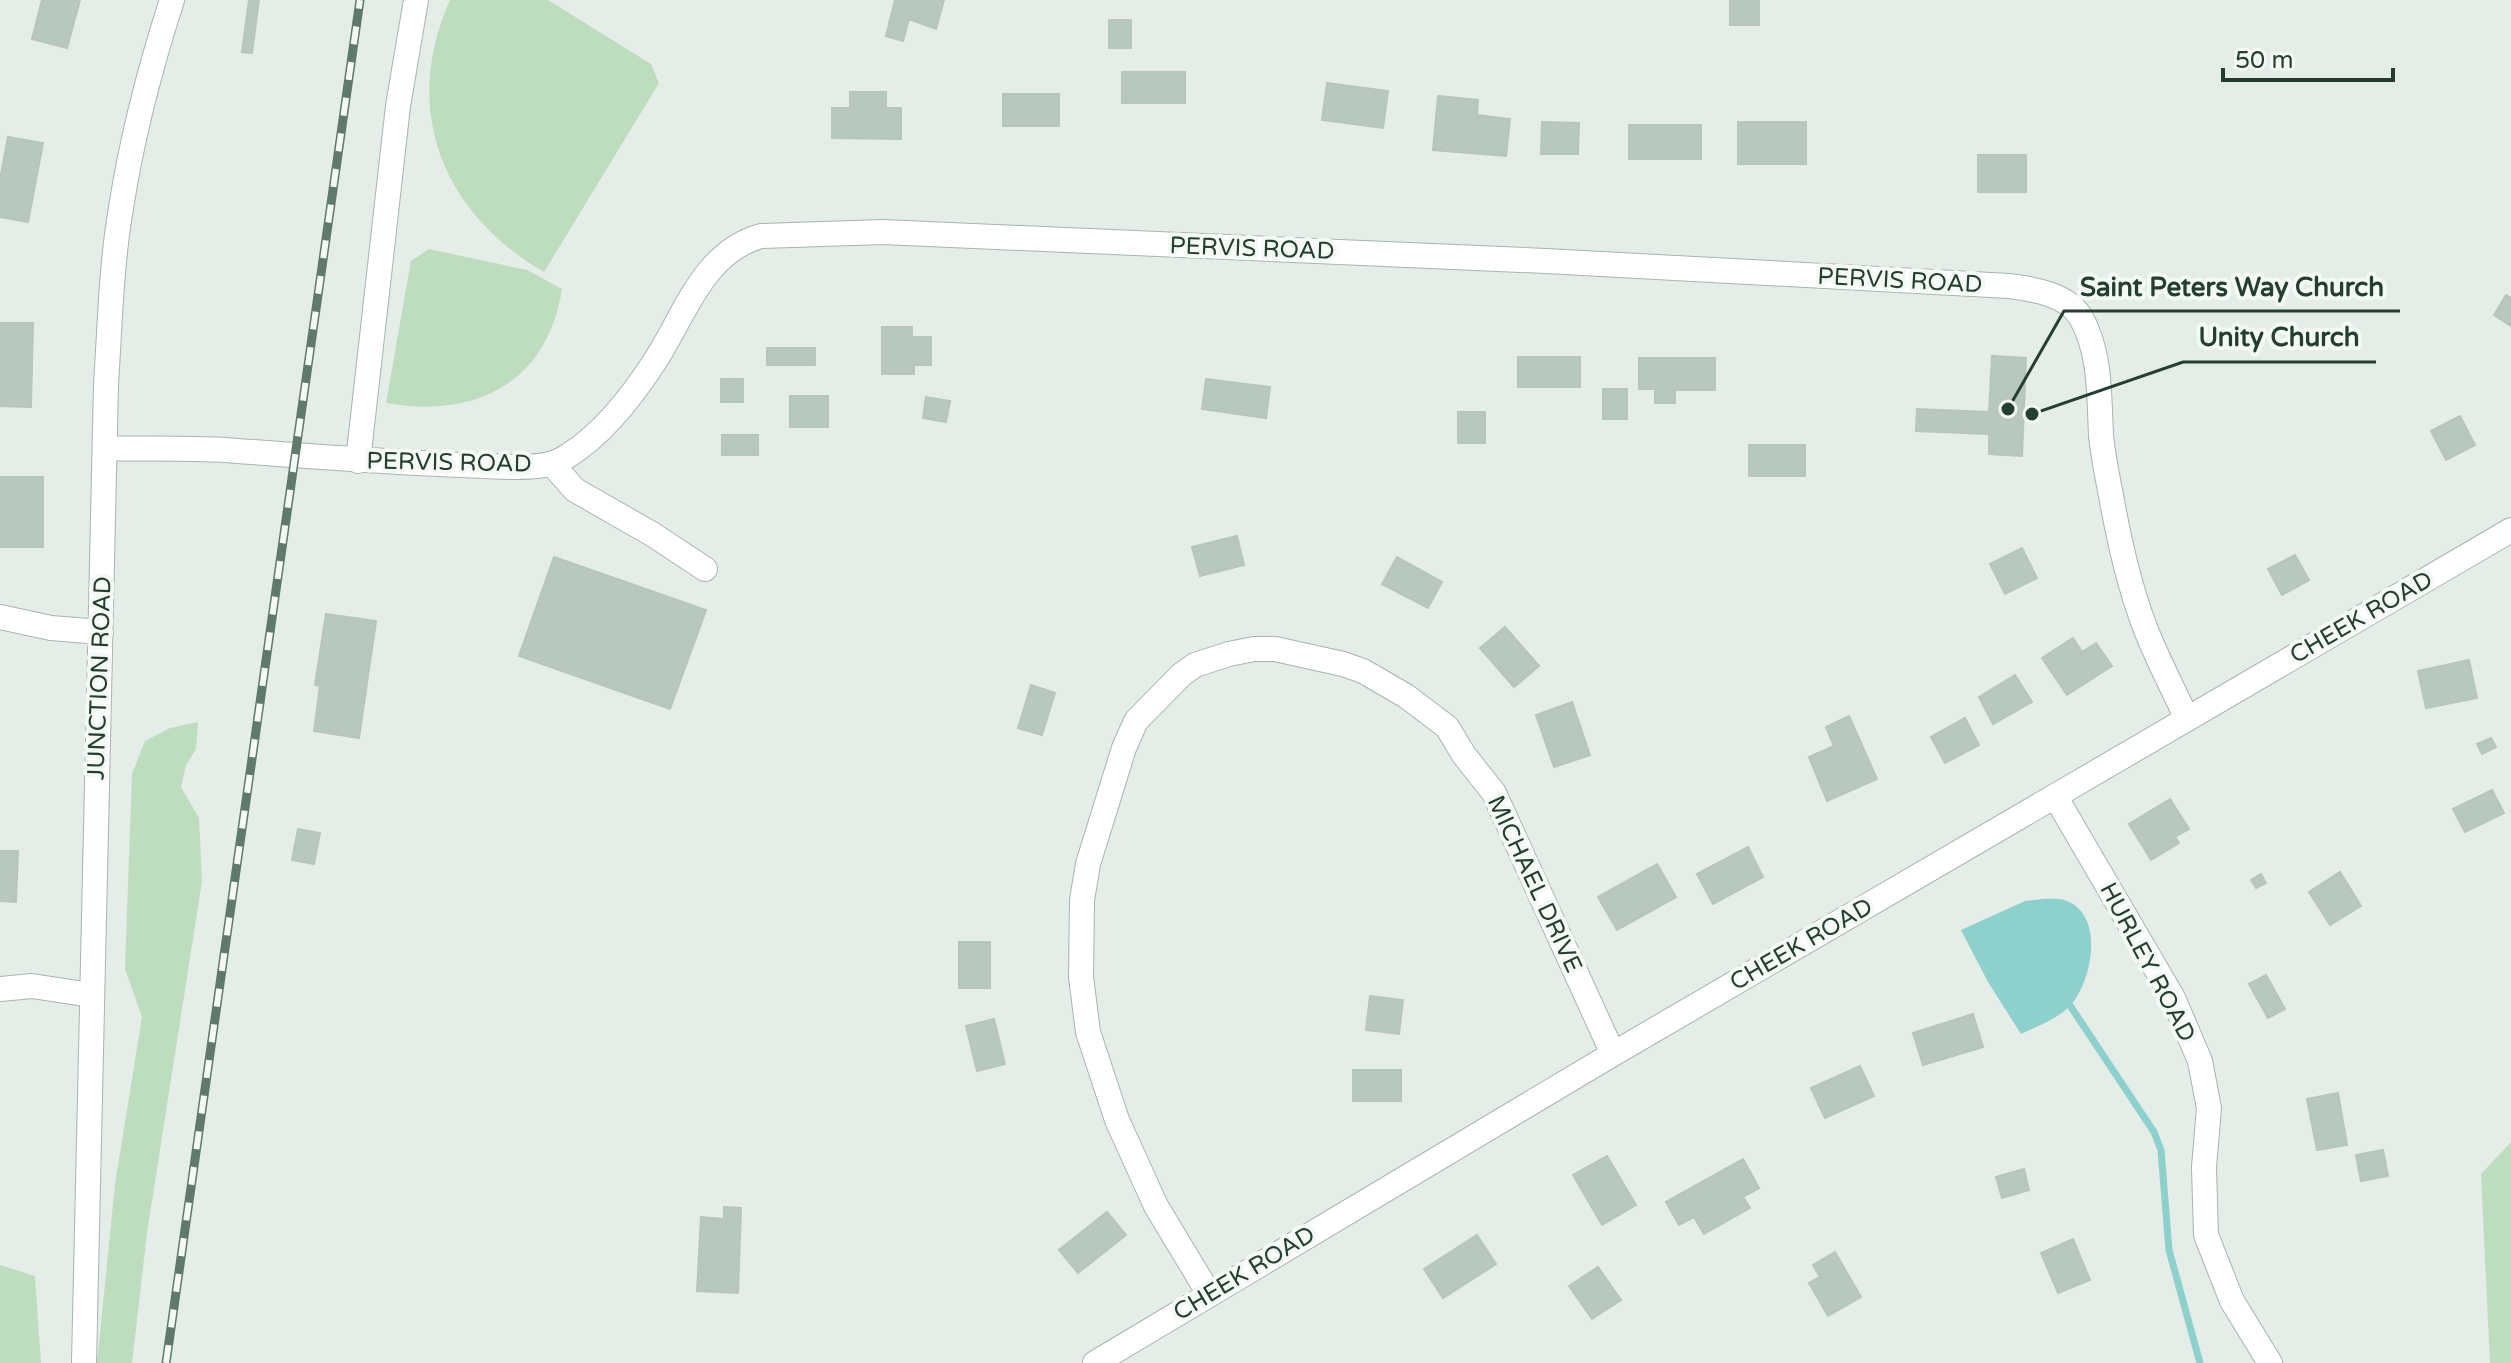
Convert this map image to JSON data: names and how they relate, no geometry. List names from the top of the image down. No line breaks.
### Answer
{"streets":{"street":["PERVIS ROAD","CHEEK ROAD","JUNCTION ROAD","MICHAEL DRIVE","HURLEY ROAD"]},"crossings":[["PERVIS ROAD","CHEEK ROAD"],["PERVIS ROAD","JUNCTION ROAD"],["CHEEK ROAD","MICHAEL DRIVE"],["CHEEK ROAD","HURLEY ROAD"]],"places":["Saint Peters Way Church","Unity Church"],"scale_bar":"50 m"}
